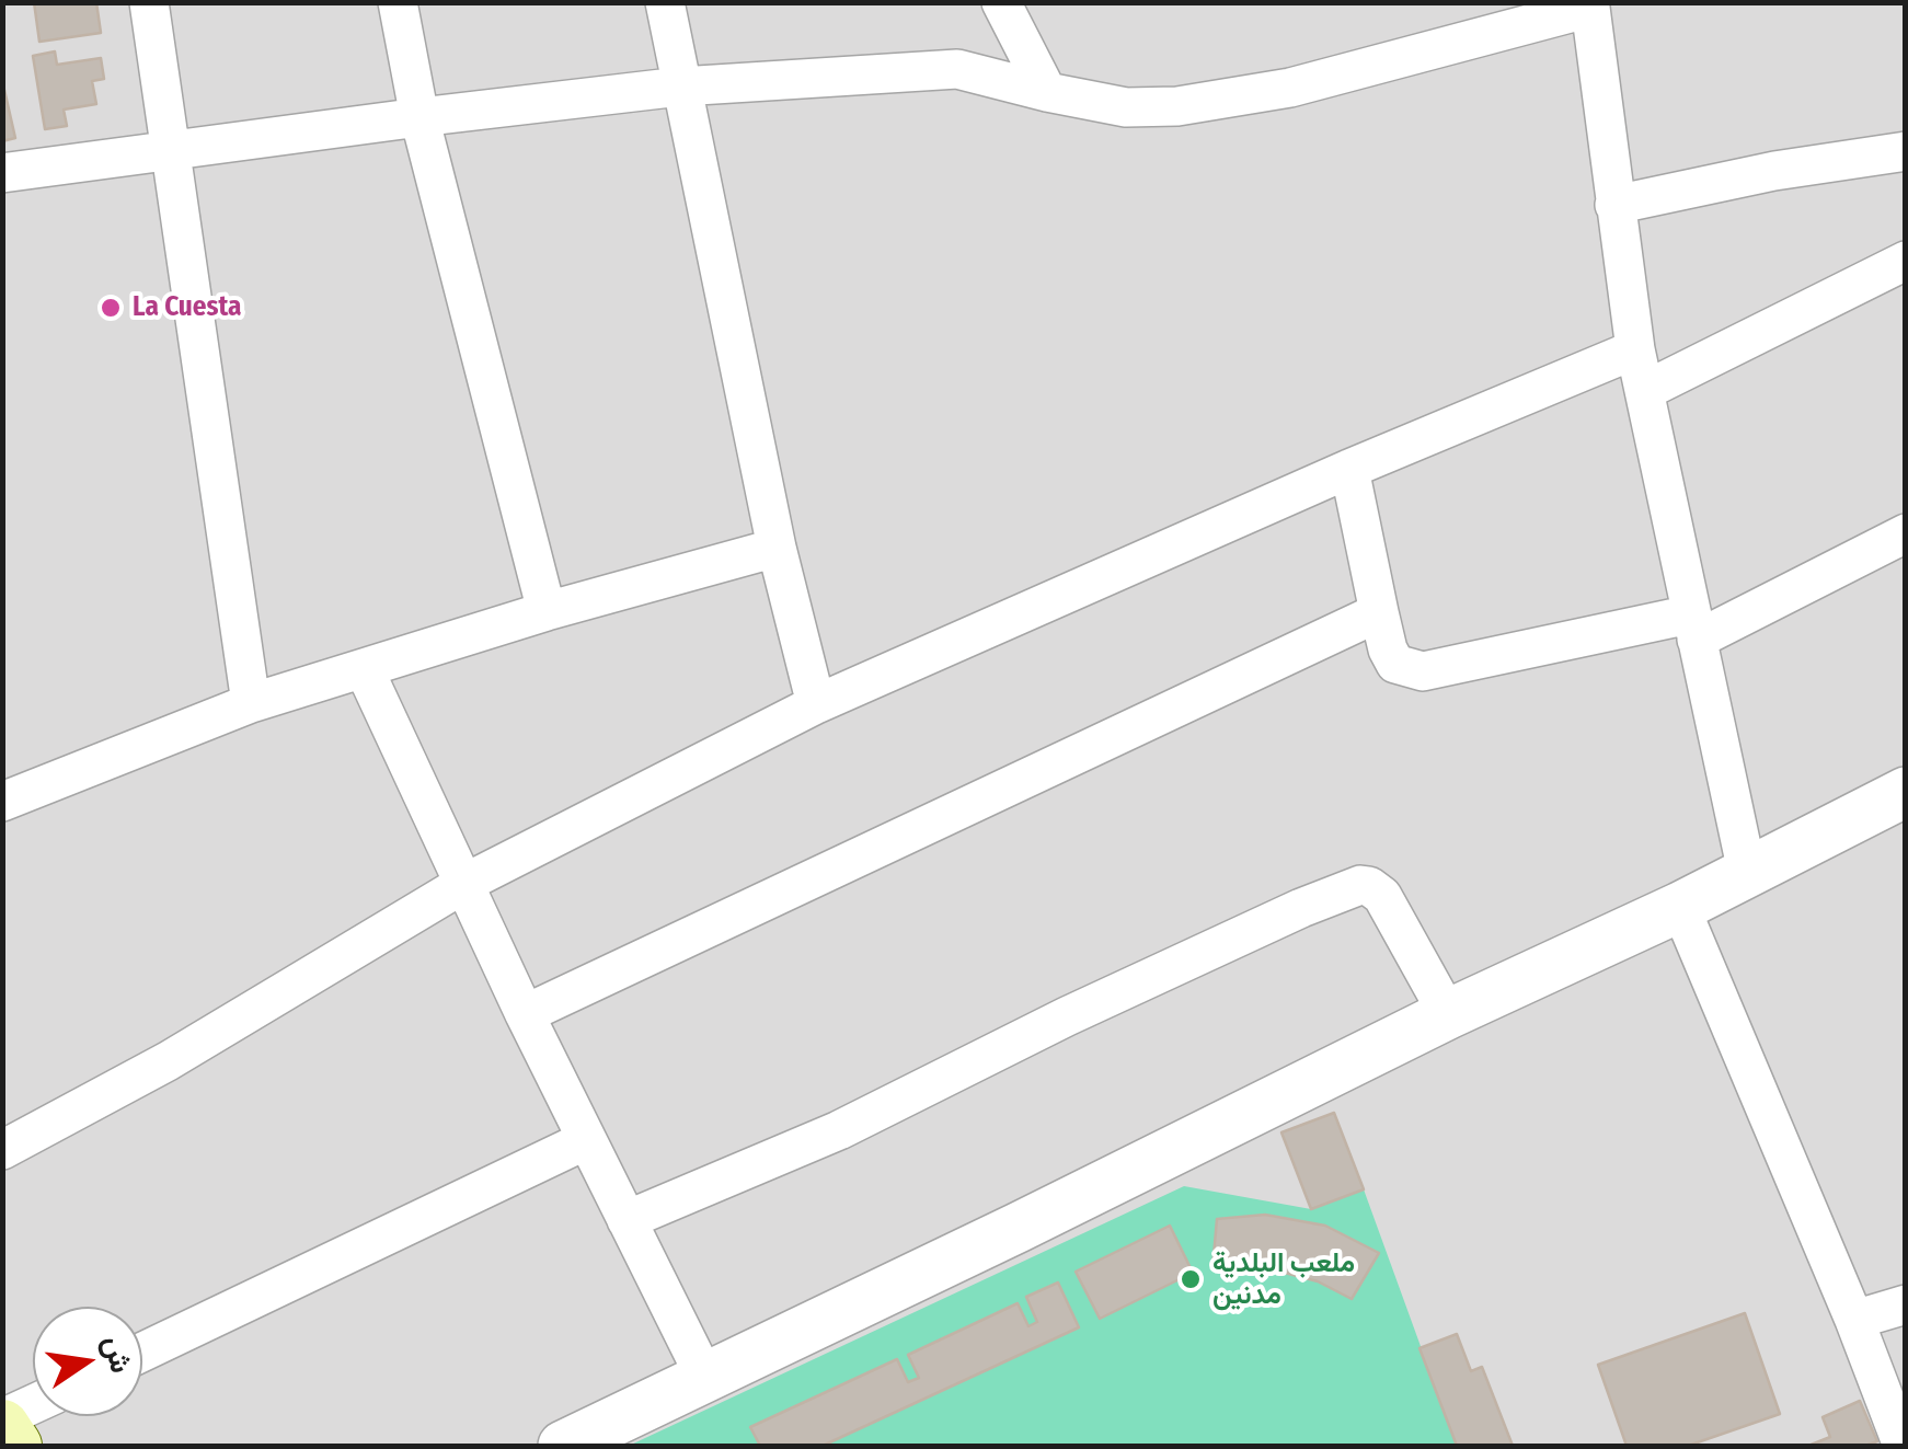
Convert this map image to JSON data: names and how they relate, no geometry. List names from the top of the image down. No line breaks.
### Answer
{"places":["La Cuesta","ملعب البلدية مدنين"],"north":"right"}
